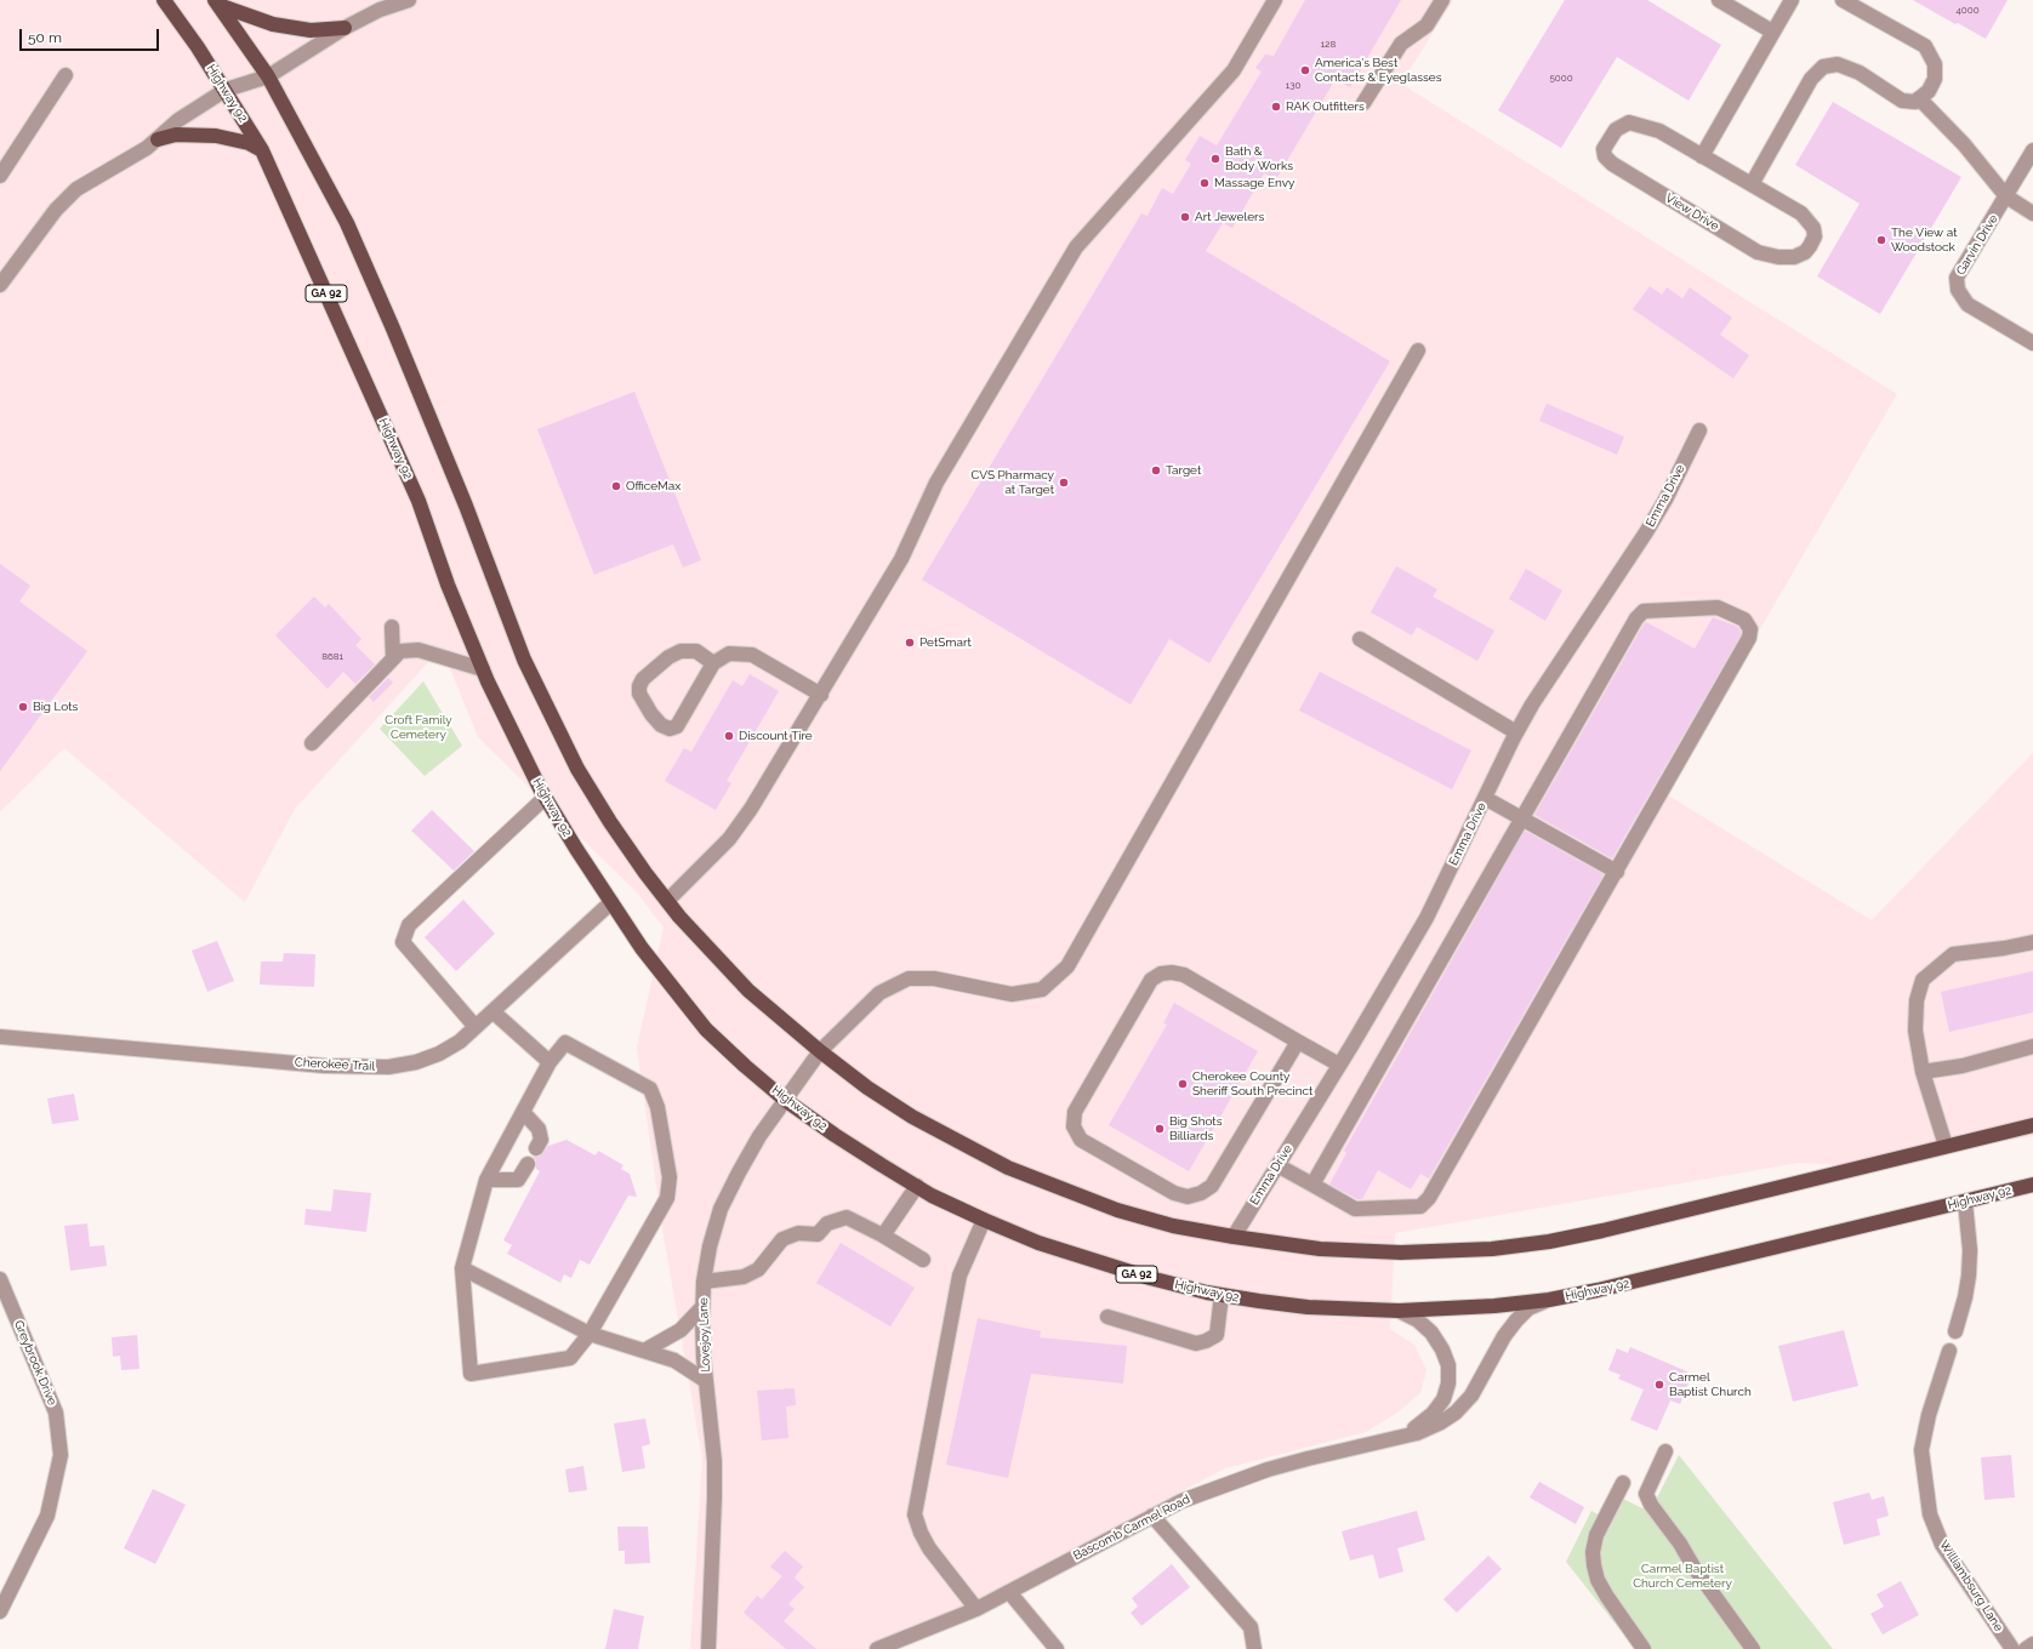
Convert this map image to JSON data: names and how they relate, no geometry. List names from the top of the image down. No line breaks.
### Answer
{"streets":{"main road":["Highway 92","GA 92"],"street":["View Drive","Garvin Drive","Emma Drive","Cherokee Trail","Lovejoy Lane","Greybrook Drive","Bascomb Carmel Road","Williambsurg Lane"]},"crossings":[["Highway 92","Cherokee Trail"],["Highway 92","Lovejoy Lane"],["Highway 92","Bascomb Carmel Road"]],"parks":["Croft Family Cemetery","Carmel Baptist Church Cemetery"],"places":["America's Best Contacts & Eyeglasses","RAK Outfitters","Bath & Body Works","Massage Envy","Art Jewelers","The View at Woodstock","Target","CVS Pharmacy at Target","OfficeMax","PetSmart","Big Lots","Discount Tire","Cherokee County Sheriff South Precinct","Big Shots Billiards","Carmel Baptist Church"],"house_numbers":["4000","128","5000","130","8681"],"scale_bar":"50 m"}
